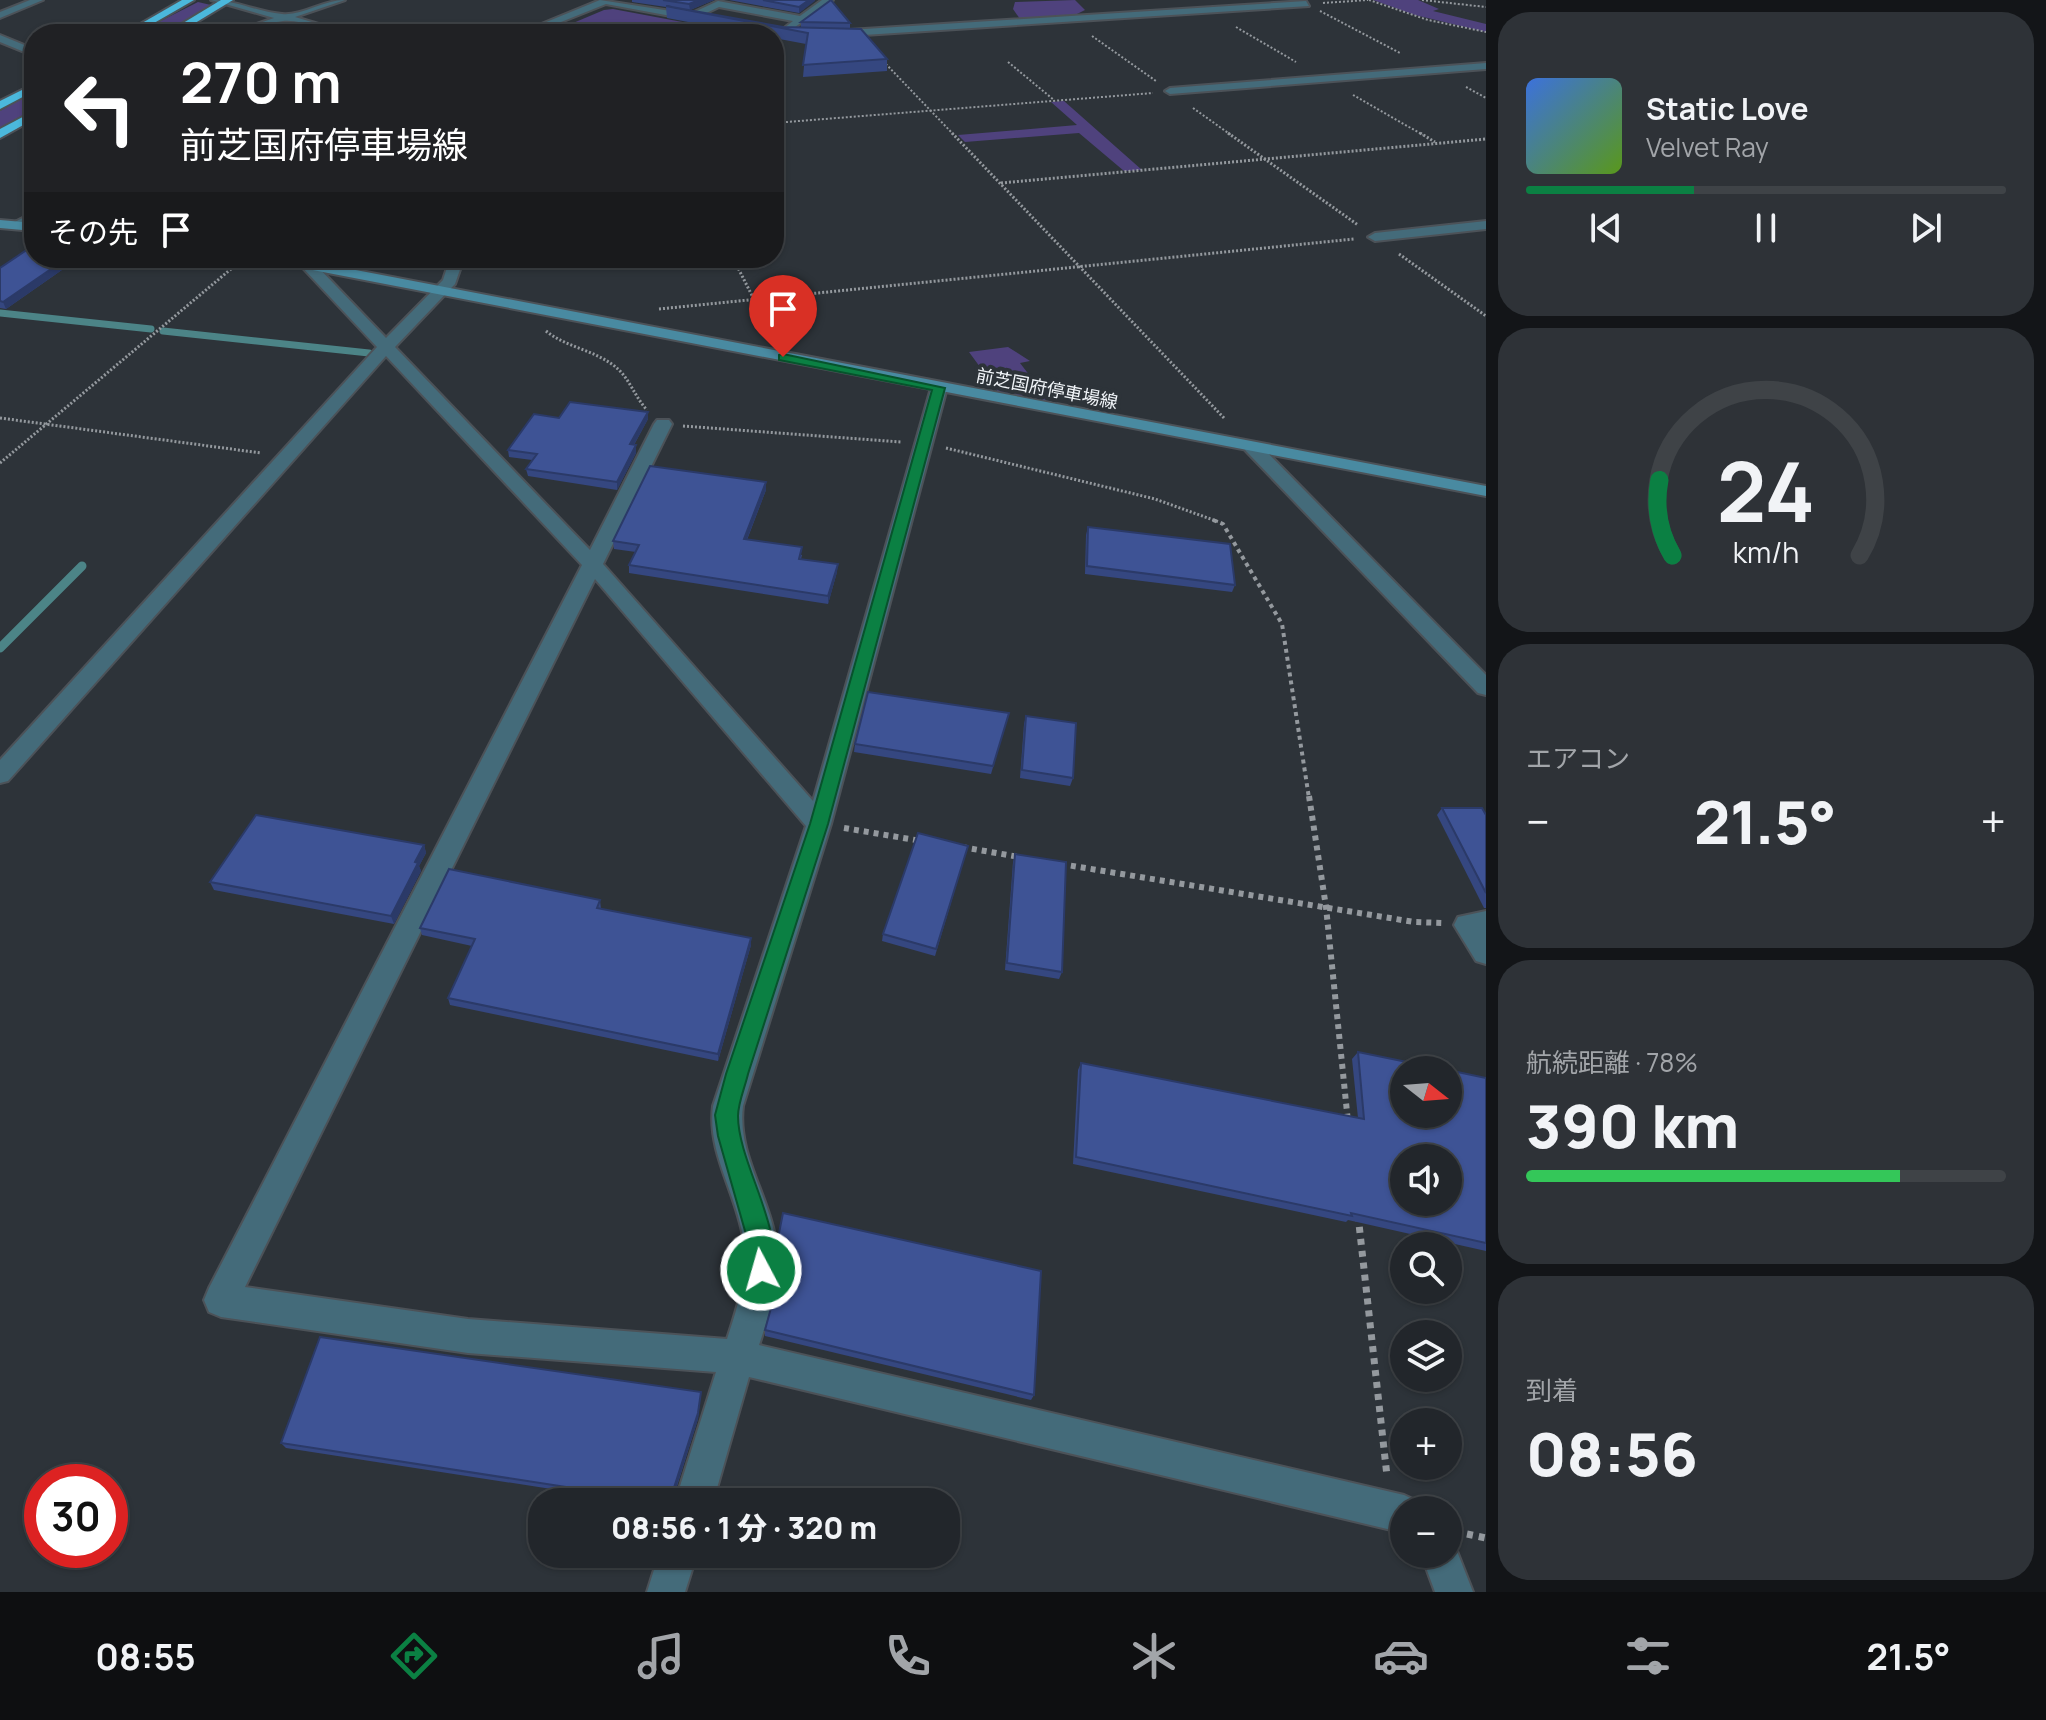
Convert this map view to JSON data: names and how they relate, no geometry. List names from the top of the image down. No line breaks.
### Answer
{"streets":{"main road":["前芝国府停車場線"]},"north":"right","page":{"turn":["270 m","前芝国府停車場線"],"song":["Static Love","Velvet Ray"],"then":"その先","tile":["エアコン",["航続距離 · 78%","390 km"],["到着","08:56"]],"heat":["−","21.5°","+"],"map_buttons":["+","−"],"limit":"30","trip":"08:56 · 1 分 · 320 m","tabs":["08:55","21.5°"],"gauge":["24","km/h"]}}
